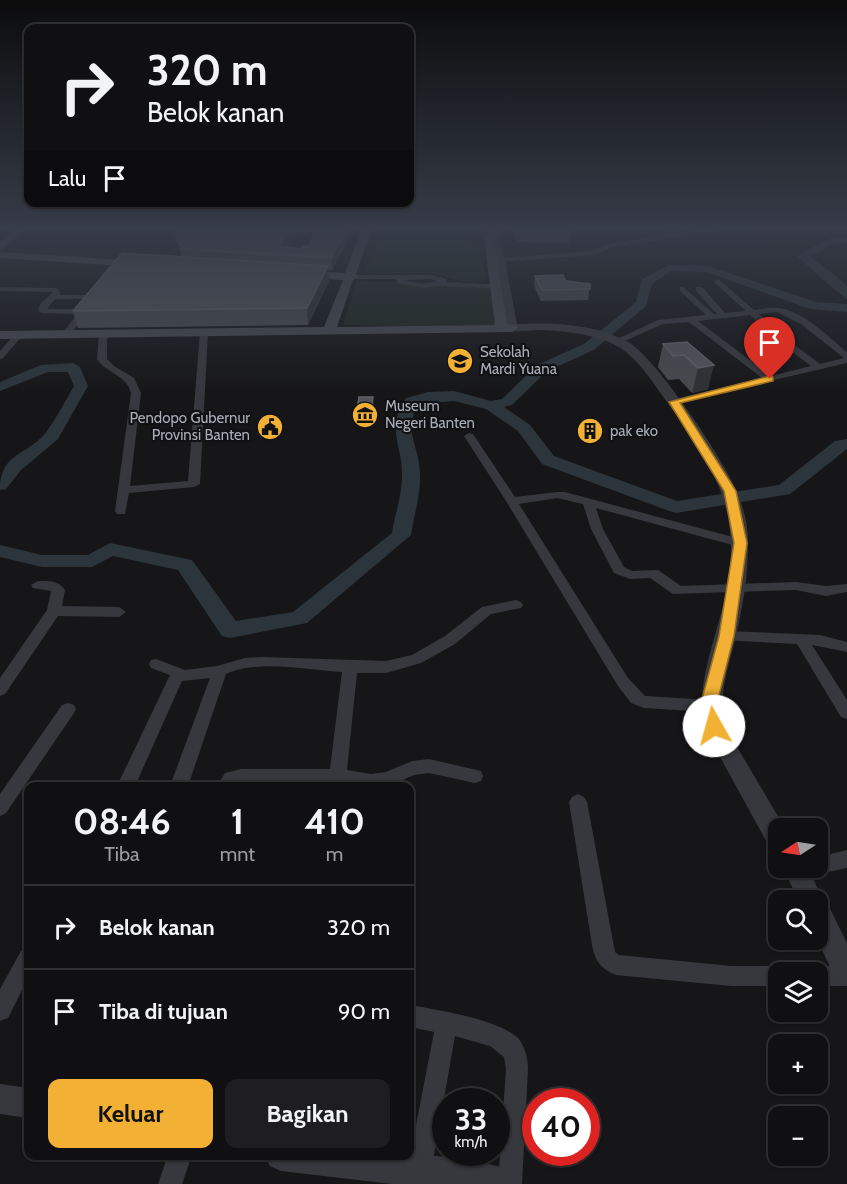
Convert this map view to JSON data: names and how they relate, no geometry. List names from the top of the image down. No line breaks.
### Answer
{"places":{"school or university":["Sekolah Mardi Yuana"],"museum":["Museum Negeri Banten"],"public building":["Pendopo Gubernur Provinsi Banten"],"building":["pak eko"]},"north":"left","page":{"turn":["320 m","Belok kanan"],"then":"Lalu","eta":["08:46","Tiba","1","mnt","410","m"],"map_buttons":["+","−"],"list":[{"name":"Belok kanan","value":"320 m"},{"name":"Tiba di tujuan","value":"90 m"}],"buttons":["Keluar","Bagikan"],"speed":"33 km/h","limit":"40"}}
